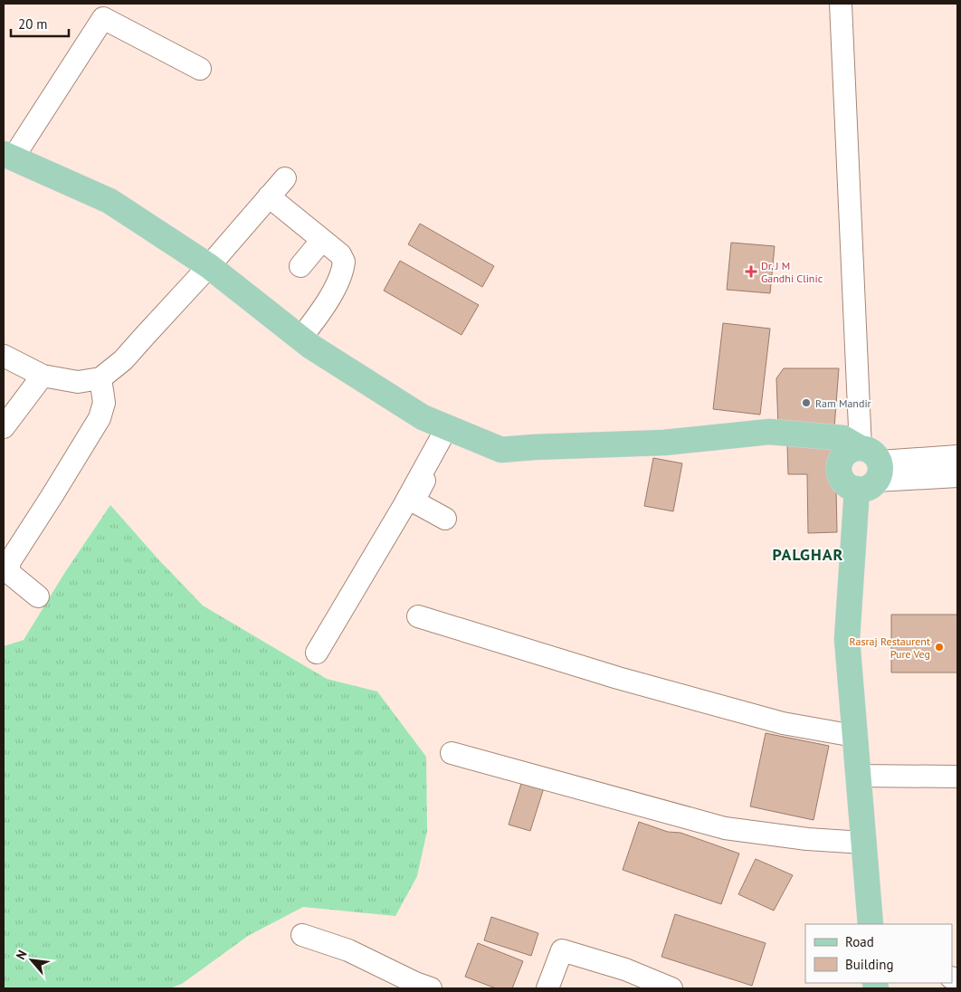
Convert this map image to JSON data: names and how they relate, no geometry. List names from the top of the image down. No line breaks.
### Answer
{"districts":["PALGHAR"],"places":{"health":["Dr. J M Gandhi Clinic"],"other":["Ram Mandir","Rasraj Restaurent Pure Veg"]},"legend":["Road","Building"],"scale_bar":"20 m","north":"top left"}
